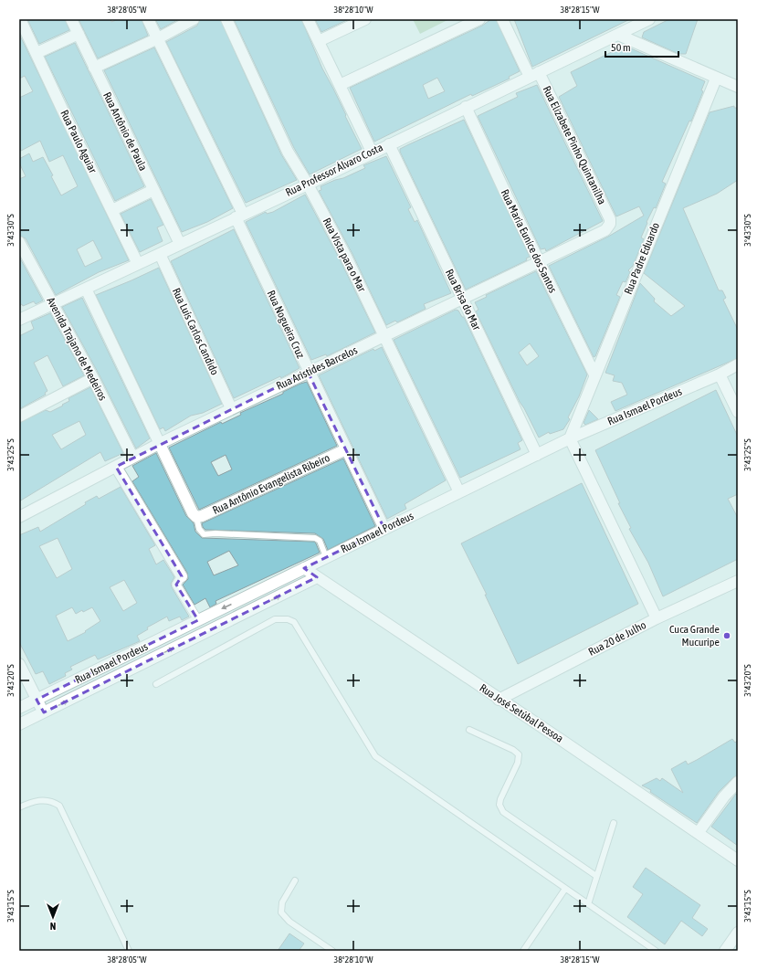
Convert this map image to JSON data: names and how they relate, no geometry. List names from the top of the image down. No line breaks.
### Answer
{"streets":{"street":["Rua Antônio de Paula","Rua Paulo Aguiar","Rua Elizabete Pinho Quintanilha","Rua Professor Álvaro Costa","Rua Maria Euníce dos Santos","Rua Vista para o Mar","Rua Padre Eduardo","Rua Brisa do Mar","Rua Nogueira Cruz","Rua Luís Carlos Candido","Avenida Trajano de Medeiros","Rua Aristides Barcelos","Rua Ismael Pordeus","Rua Antônio Evangelista Ribeiro","Rua 20 de Julho","Rua José Setúbal Pessoa"]},"crossings":[["Rua Antônio de Paula","Rua Professor Álvaro Costa"],["Rua Paulo Aguiar","Rua Professor Álvaro Costa"],["Rua Elizabete Pinho Quintanilha","Rua Professor Álvaro Costa"],["Rua Elizabete Pinho Quintanilha","Rua Aristides Barcelos"],["Rua Professor Álvaro Costa","Rua Maria Euníce dos Santos"],["Rua Professor Álvaro Costa","Rua Vista para o Mar"],["Rua Professor Álvaro Costa","Rua Brisa do Mar"],["Rua Professor Álvaro Costa","Rua Nogueira Cruz"],["Rua Professor Álvaro Costa","Rua Luís Carlos Candido"],["Rua Professor Álvaro Costa","Avenida Trajano de Medeiros"],["Rua Maria Euníce dos Santos","Rua Padre Eduardo"],["Rua Maria Euníce dos Santos","Rua Aristides Barcelos"],["Rua Vista para o Mar","Rua Aristides Barcelos"],["Rua Vista para o Mar","Rua Ismael Pordeus"],["Rua Padre Eduardo","Rua Ismael Pordeus"],["Rua Brisa do Mar","Rua Aristides Barcelos"],["Rua Brisa do Mar","Rua Ismael Pordeus"],["Rua Nogueira Cruz","Rua Aristides Barcelos"],["Rua Nogueira Cruz","Rua Ismael Pordeus"],["Rua Nogueira Cruz","Rua Antônio Evangelista Ribeiro"],["Rua Luís Carlos Candido","Rua Aristides Barcelos"],["Avenida Trajano de Medeiros","Rua Aristides Barcelos"],["Rua Ismael Pordeus","Rua José Setúbal Pessoa"],["Rua 20 de Julho","Rua José Setúbal Pessoa"]],"places":["Cuca Grande Mucuripe"],"scale_bar":"50 m","north":"bottom","coordinates":["38°28'05\"W","38°28'10\"W","38°28'15\"W","3°43'30\"S","3°43'25\"S","3°43'20\"S","3°43'15\"S"]}
